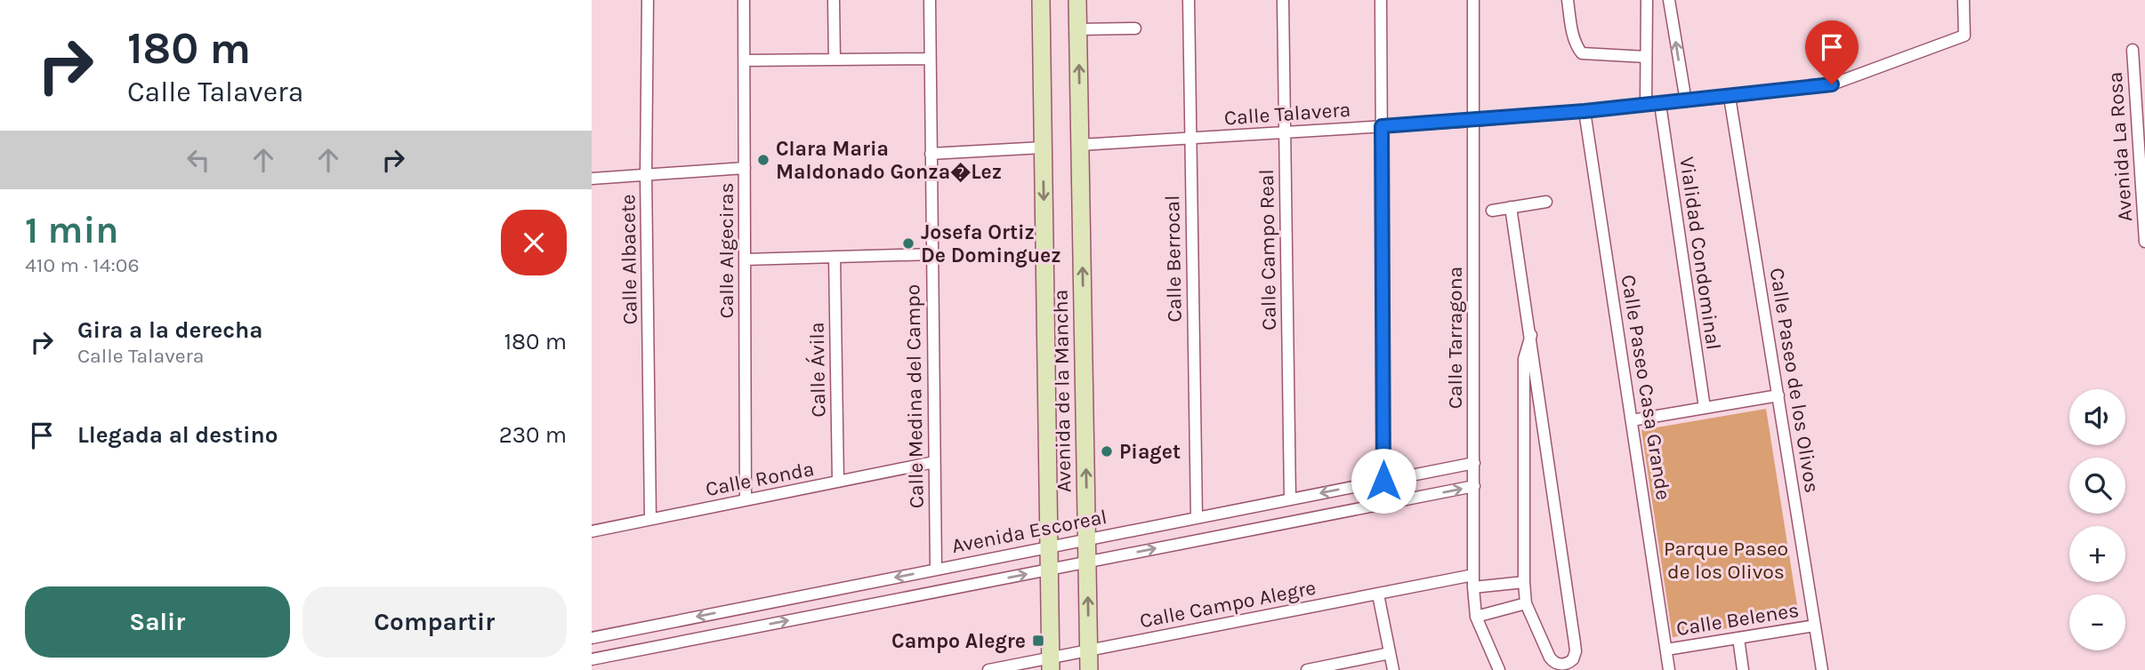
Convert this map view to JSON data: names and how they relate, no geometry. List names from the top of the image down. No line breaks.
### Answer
{"streets":{"street":["Calle Talavera","Avenida La Rosa","Calle Campo Real","Calle Algeciras","Vialidad Condominal","Calle Berrocal","Calle Albacete","Calle Tarragona","Calle Ávila","Calle Paseo de los Olivos","Calle Paseo Casa Grande","Avenida de la Mancha","Calle Medina del Campo","Calle Ronda","Avenida Escoreal","Calle Campo Alegre","Calle Belenes"]},"crossings":[["Calle Talavera","Calle Campo Real"],["Calle Talavera","Vialidad Condominal"],["Calle Talavera","Calle Berrocal"],["Calle Talavera","Calle Tarragona"],["Calle Talavera","Calle Paseo de los Olivos"],["Calle Talavera","Calle Paseo Casa Grande"],["Calle Talavera","Avenida de la Mancha"],["Calle Campo Real","Avenida Escoreal"],["Calle Algeciras","Calle Ronda"],["Calle Berrocal","Avenida Escoreal"],["Calle Albacete","Calle Ronda"],["Calle Tarragona","Avenida Escoreal"],["Calle Tarragona","Calle Campo Alegre"],["Calle Ávila","Calle Ronda"],["Calle Paseo de los Olivos","Calle Belenes"],["Calle Paseo Casa Grande","Calle Belenes"],["Avenida de la Mancha","Avenida Escoreal"],["Avenida de la Mancha","Calle Campo Alegre"],["Calle Medina del Campo","Calle Ronda"],["Calle Medina del Campo","Avenida Escoreal"]],"parks":["Parque Paseo de los Olivos"],"places":{"other":["Clara Maria Maldonado Gonza�Lez","Josefa Ortiz De Dominguez","Piaget"],"transit":["Campo Alegre"]},"page":{"turn":["180 m","Calle Talavera"],"heading":["1 min","410 m · 14:06"],"list":[{"name":"Gira a la derecha","note":"Calle Talavera","value":"180 m"},{"name":"Llegada al destino","value":"230 m"}],"map_buttons":["+","−"],"buttons":["Salir","Compartir"]}}
